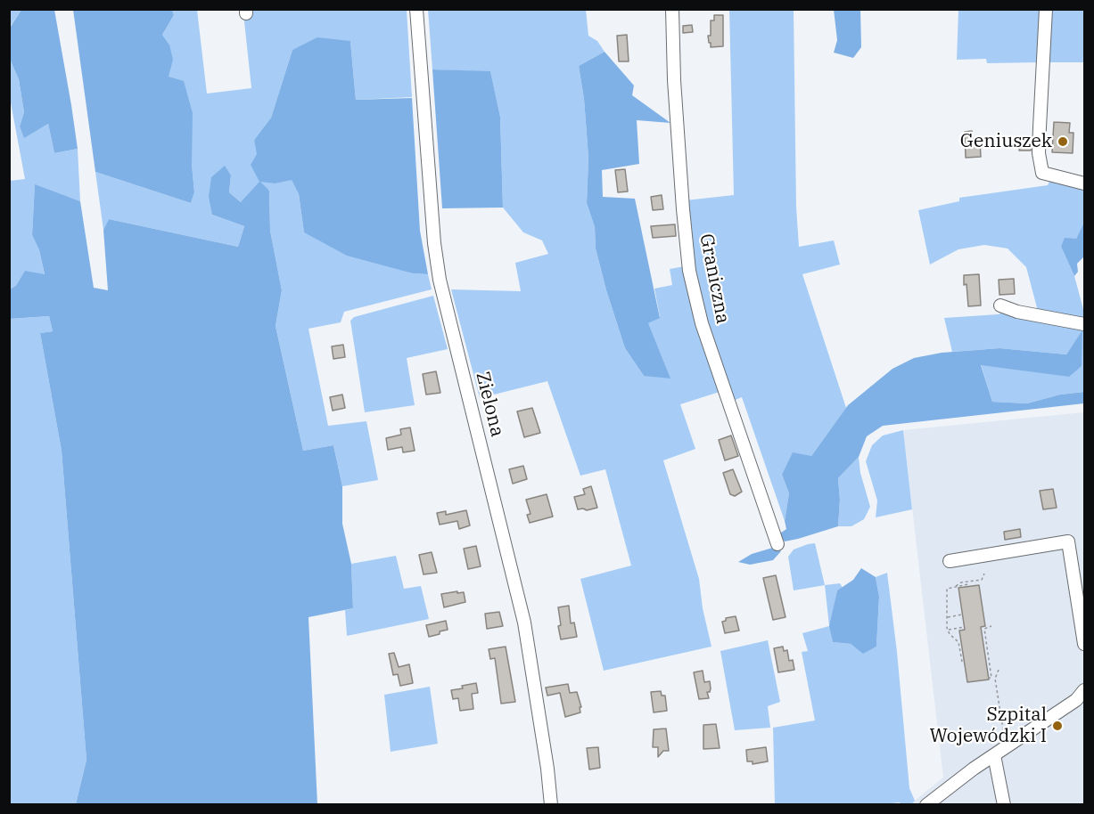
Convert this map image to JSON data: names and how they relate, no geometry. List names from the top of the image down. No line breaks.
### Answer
{"streets":{"street":["Graniczna","Zielona"]},"places":["Geniuszek","Szpital Wojewódzki I"]}
